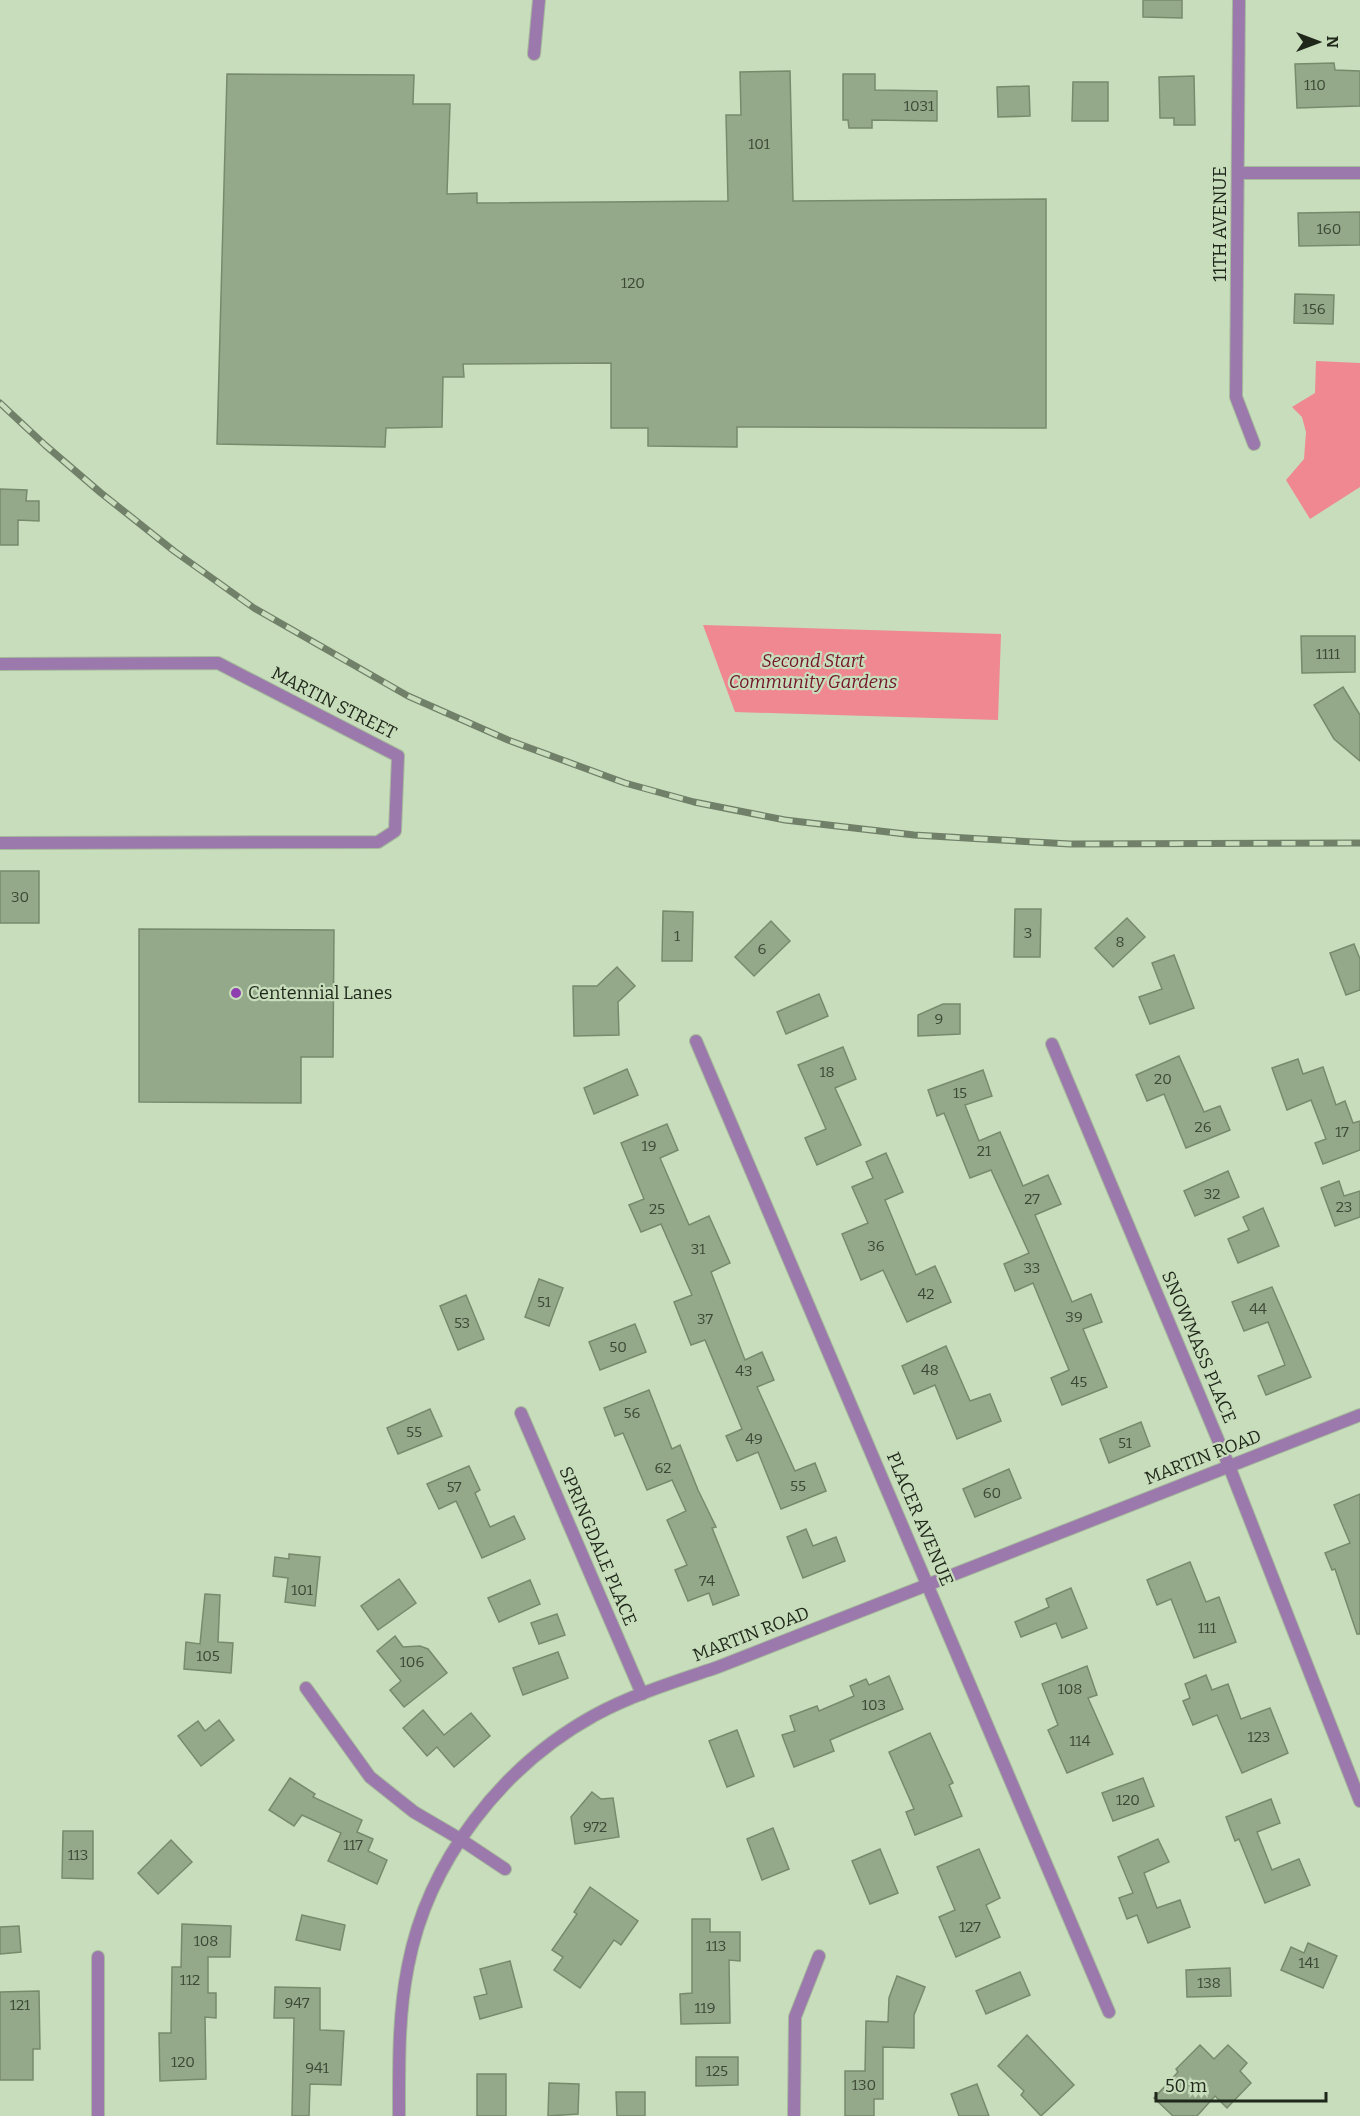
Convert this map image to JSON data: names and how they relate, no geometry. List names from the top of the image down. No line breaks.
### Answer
{"streets":{"street":["11TH AVENUE","MARTIN STREET","SNOWMASS PLACE","MARTIN ROAD","PLACER AVENUE","SPRINGDALE PLACE"]},"crossings":[["SNOWMASS PLACE","MARTIN ROAD"],["MARTIN ROAD","PLACER AVENUE"],["MARTIN ROAD","SPRINGDALE PLACE"]],"parks":["Second Start Community Gardens"],"places":["Centennial Lanes"],"house_numbers":["110","1031","101","160","120","156","1111","30","3","1","8","6","9","18","20","15","26","17","19","21","32","27","23","25","36","31","33","42","51","44","39","37","53","50","48","43","45","56","55","49","51","62","55","57","60","74","101","111","105","106","108","103","123","114","120","972","117","113","127","108","113","141","112","138","947","121","119","120","941","125","130"],"scale_bar":"50 m","north":"right"}
